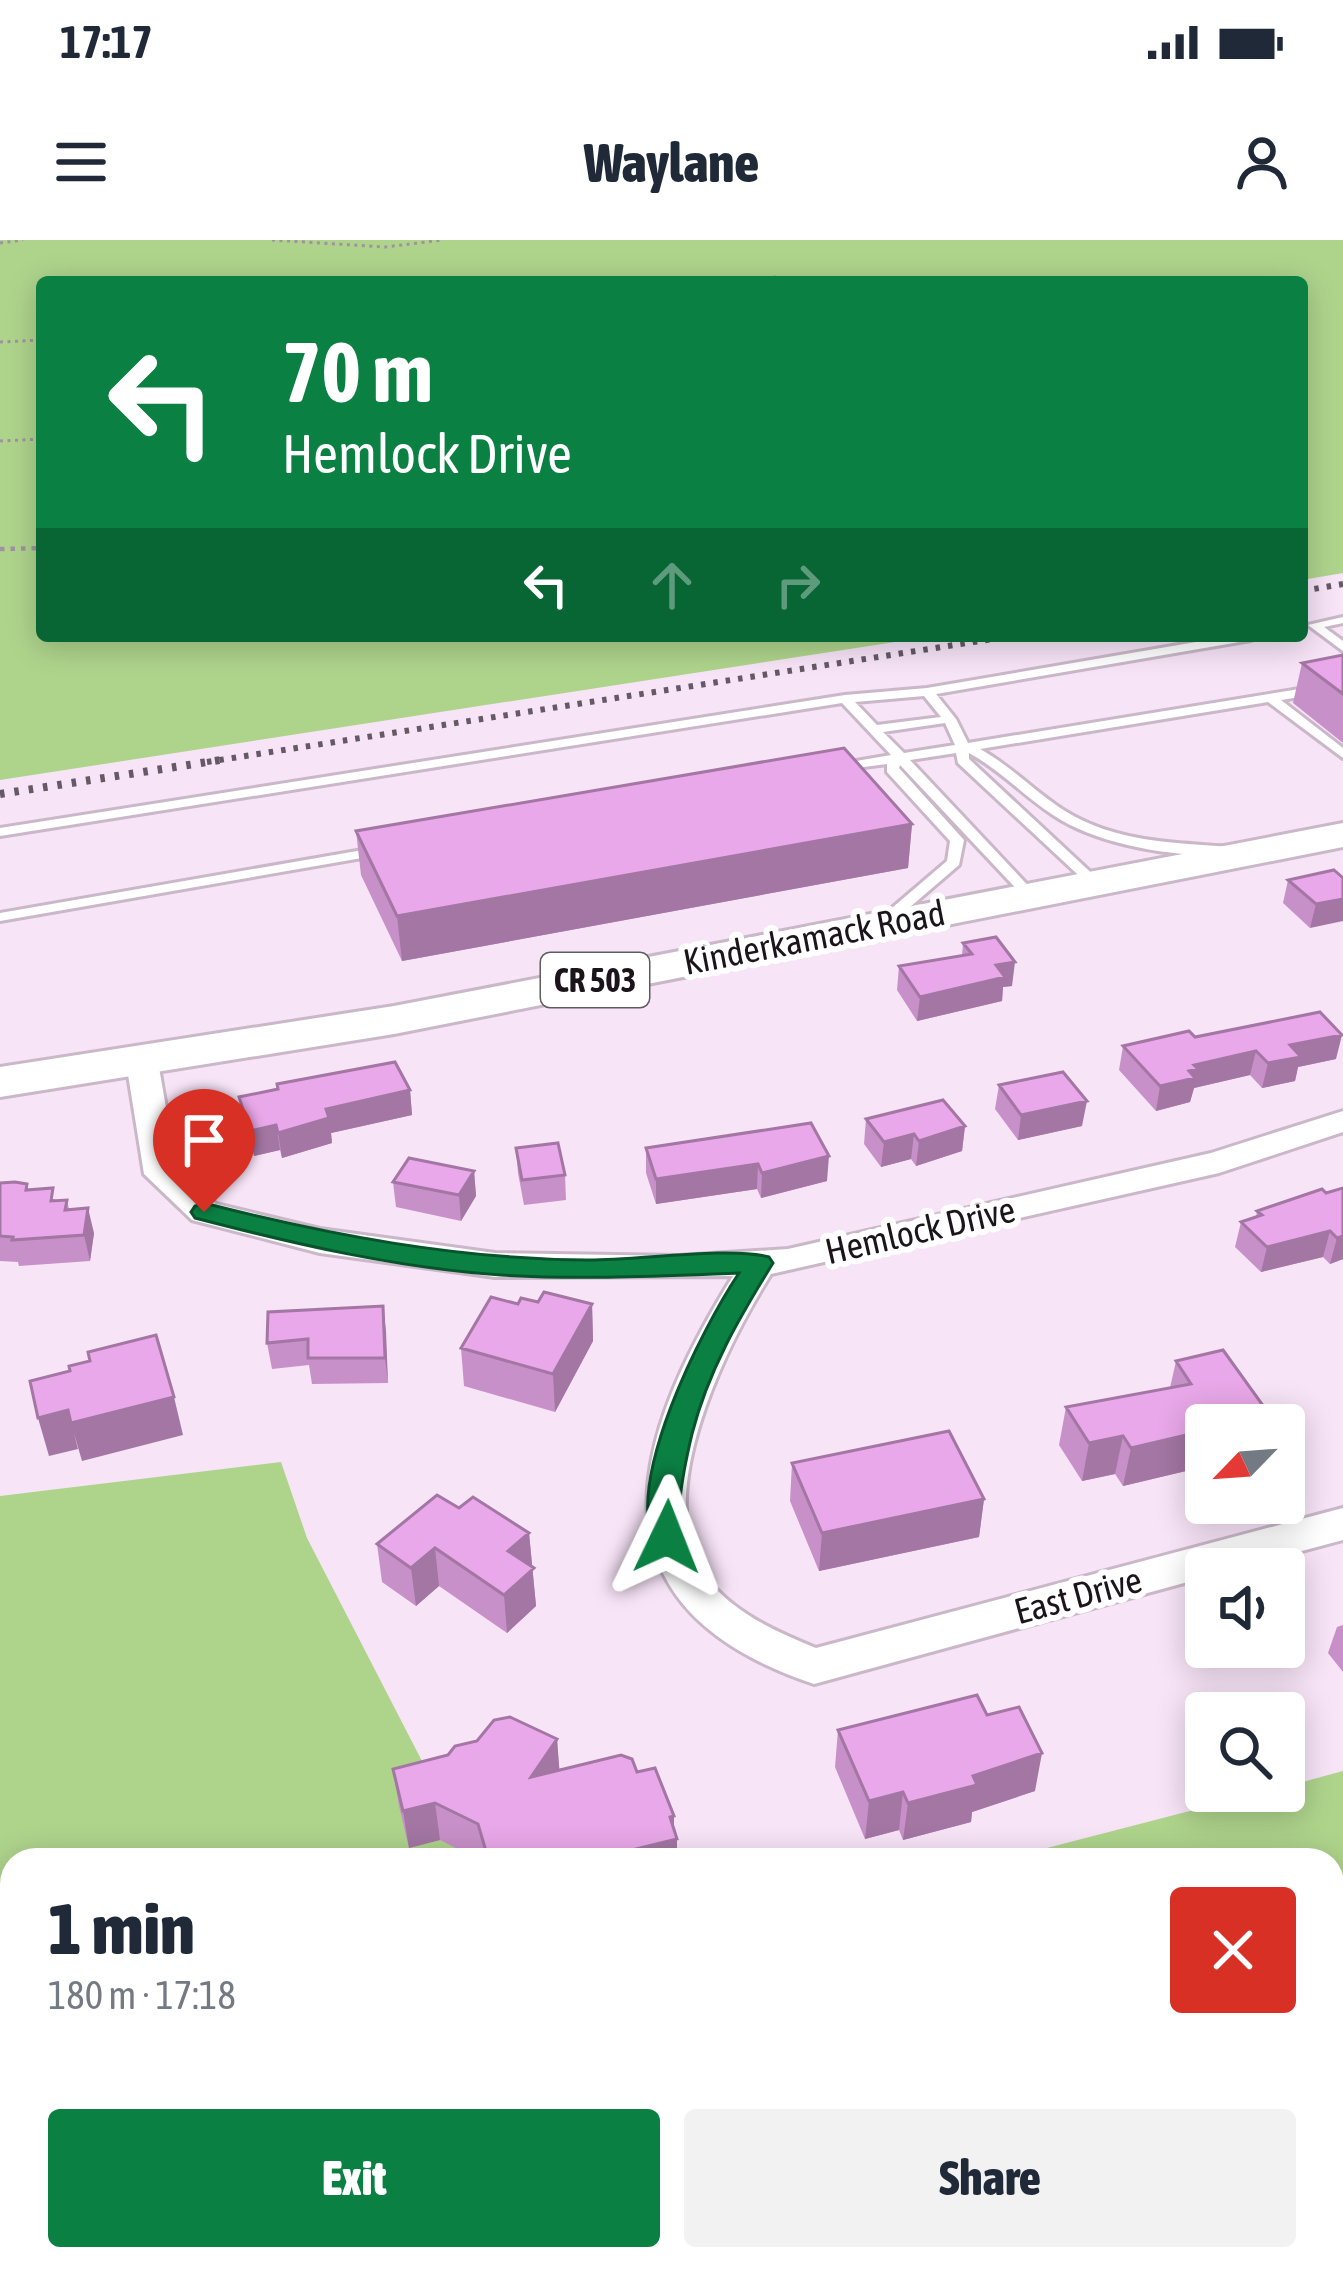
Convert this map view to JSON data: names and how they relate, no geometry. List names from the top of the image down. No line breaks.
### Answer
{"streets":{"main road":["Kinderkamack Road","CR 503"],"street":["Hemlock Drive","East Drive"]},"crossings":[["Kinderkamack Road","Hemlock Drive"],["Hemlock Drive","East Drive"]],"north":"bottom left","page":{"status":"17:17","header":"Waylane","turn":["70 m","Hemlock Drive"],"heading":["1 min","180 m · 17:18"],"buttons":["Exit","Share"]}}
